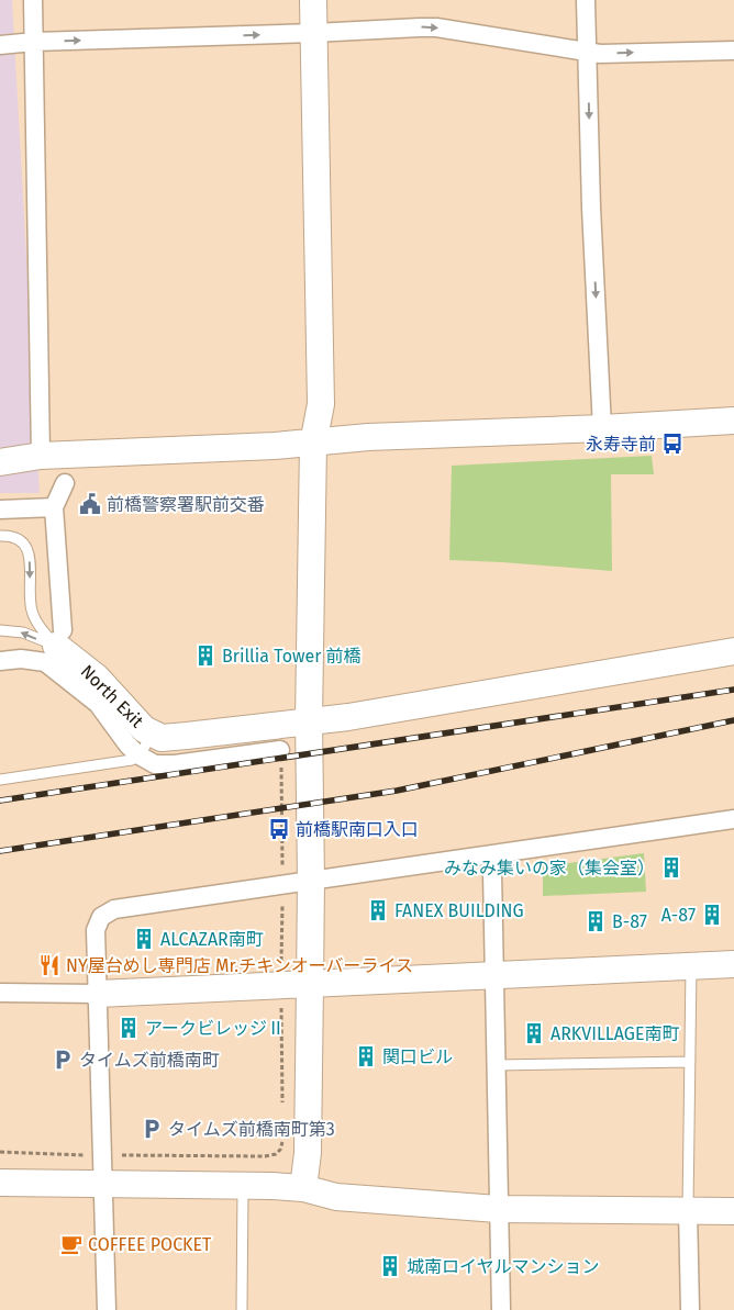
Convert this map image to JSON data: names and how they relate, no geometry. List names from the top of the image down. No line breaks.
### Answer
{"streets":{"street":["North Exit"]},"places":{"bus stop":["永寿寺前","前橋駅南口入口"],"public building":["前橋警察署駅前交番"],"building":["Brillia Tower 前橋","みなみ集いの家（集会室）","FANEX BUILDING","A-87","B-87","ALCAZAR南町","アークビレッジⅡ","ARKVILLAGE南町","関口ビル","城南ロイヤルマンション"],"restaurant":["NY屋台めし専門店 Mr.チキンオーバーライス"],"parking":["タイムズ前橋南町","タイムズ前橋南町第3"],"cafe":["COFFEE POCKET"]}}
